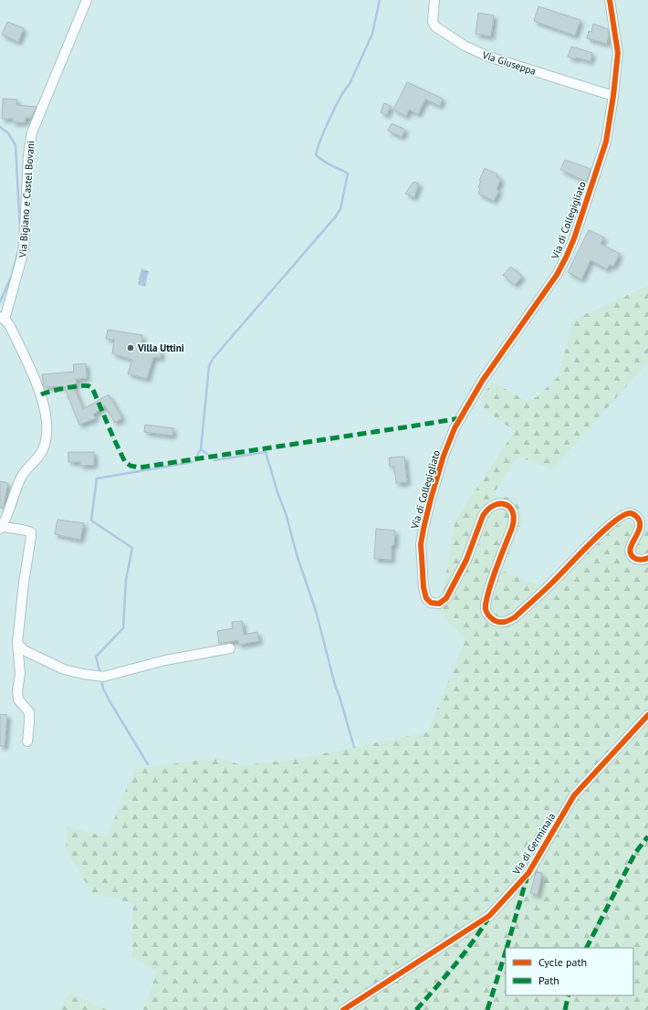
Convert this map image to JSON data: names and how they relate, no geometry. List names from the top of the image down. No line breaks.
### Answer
{"streets":{"street":["Via Giuseppa","Via Bigiano e Castel Bovani","Via di Collegigliato","Via di Germinaia"]},"crossings":[["Via Giuseppa","Via di Collegigliato"]],"places":["Villa Uttini"],"legend":["Cycle path","Path"]}
